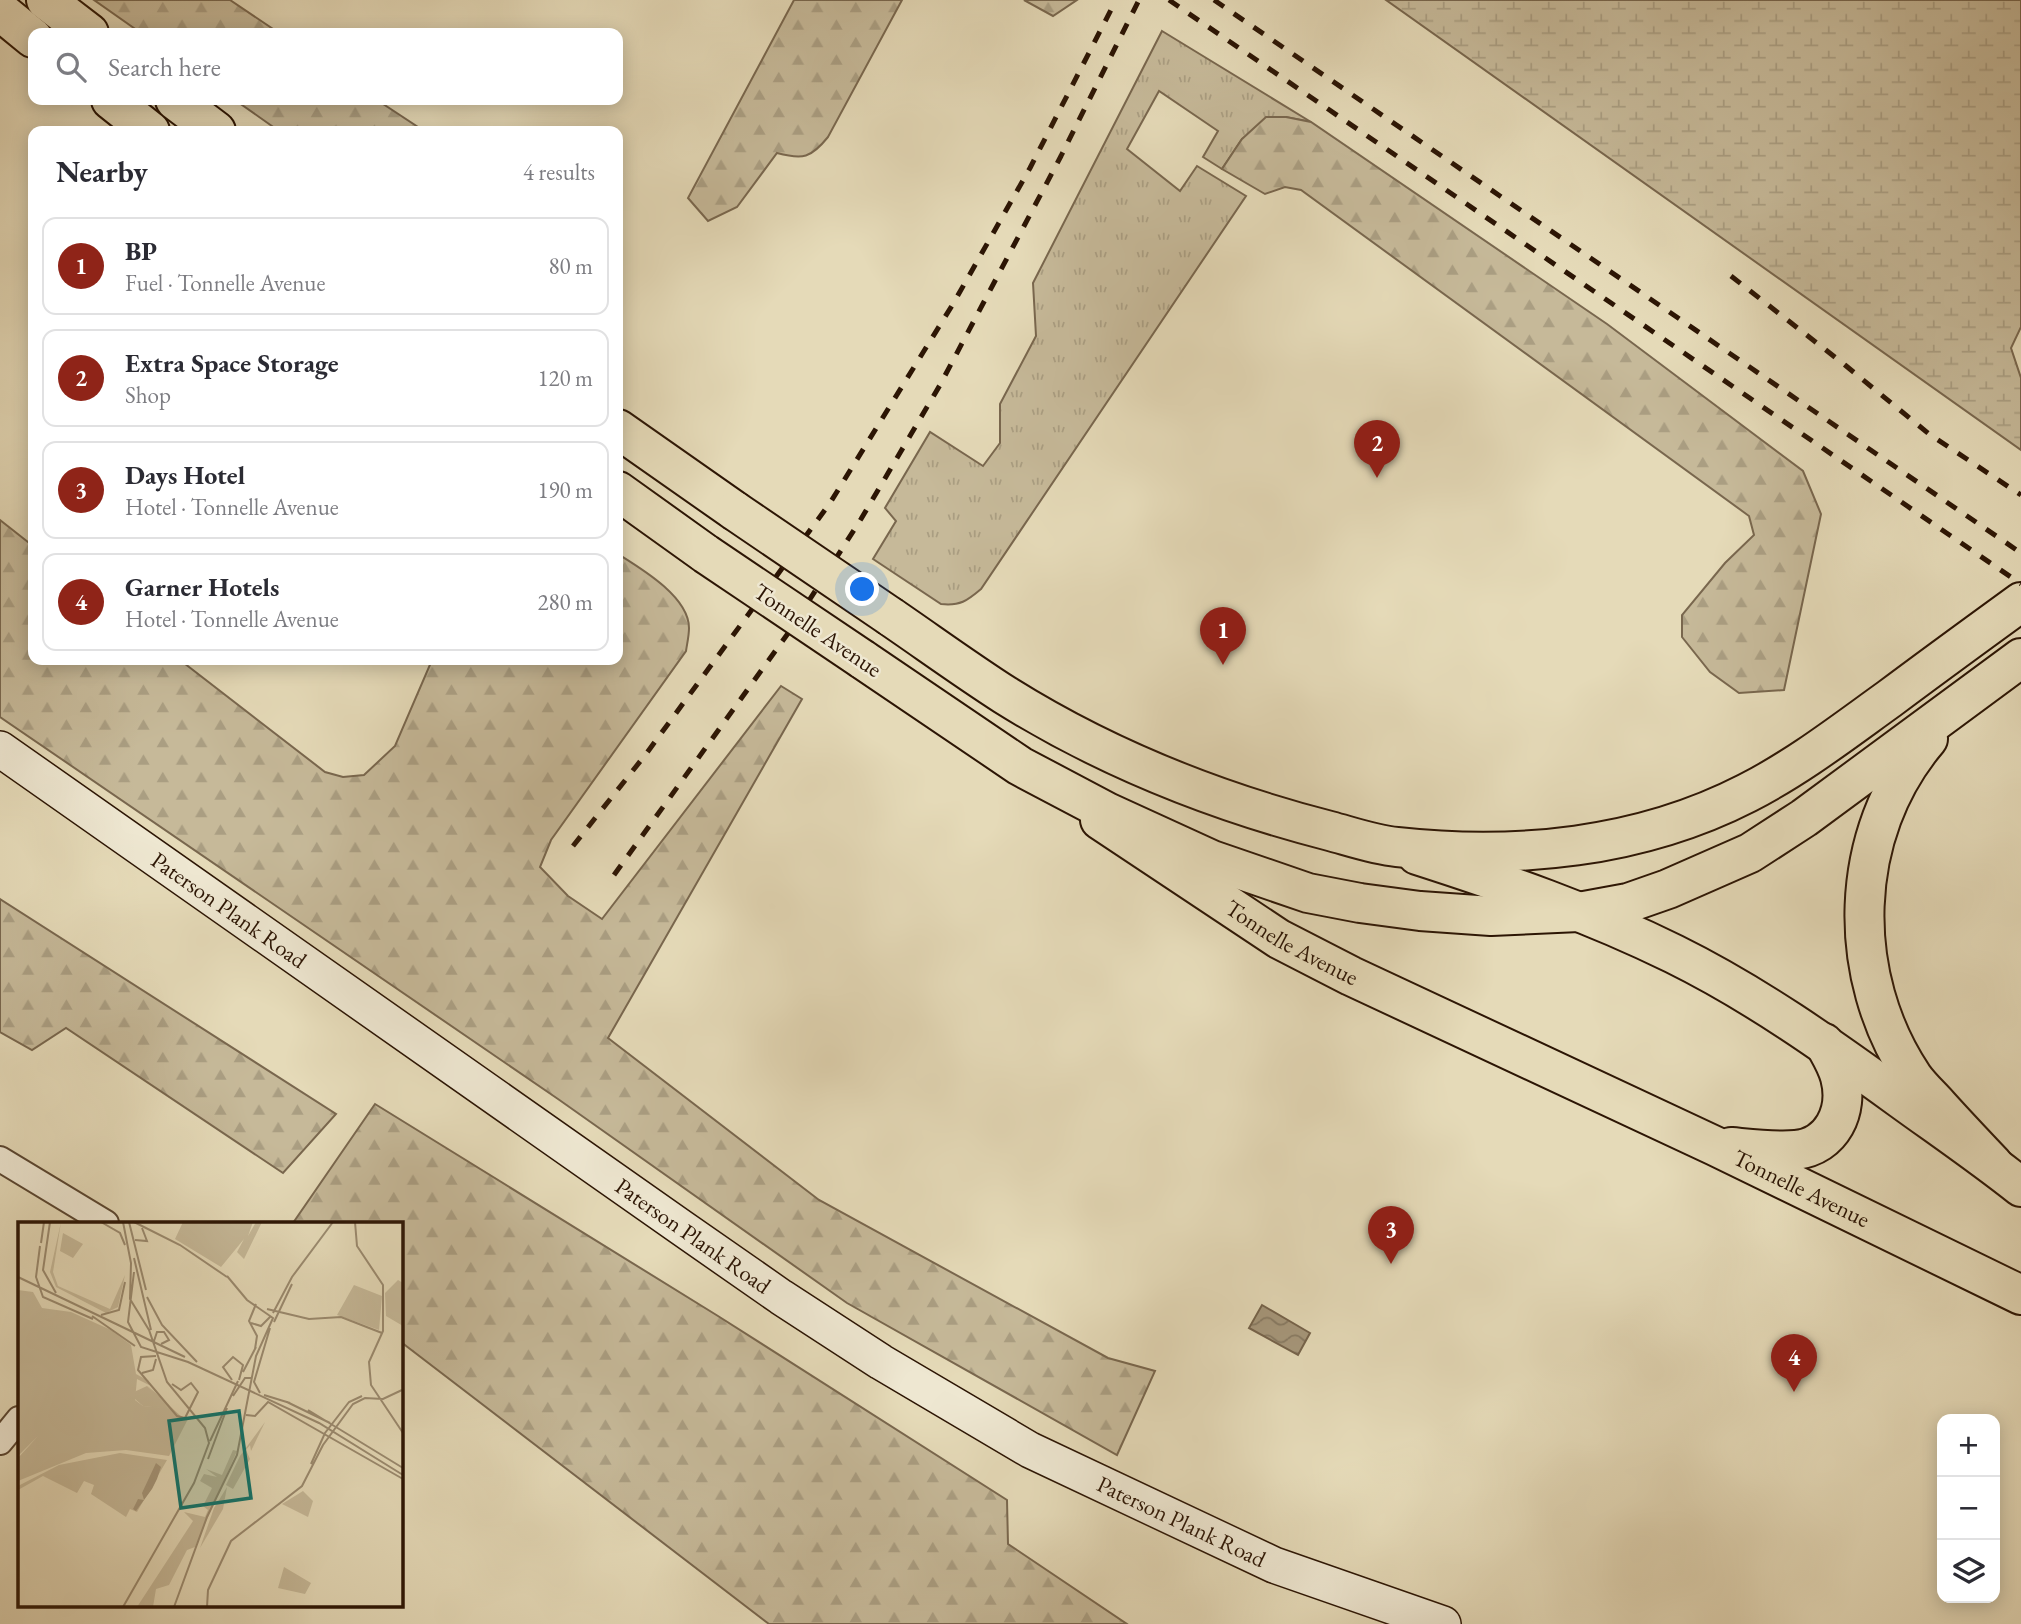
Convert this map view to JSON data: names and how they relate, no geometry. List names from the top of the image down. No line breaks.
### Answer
{"streets":{"main road":["Tonnelle Avenue","Paterson Plank Road"]},"page":{"search":"Search here","heading":["Nearby","4 results"],"list":[{"mark":"1","name":"BP","note":"Fuel · Tonnelle Avenue","value":"80 m"},{"mark":"2","name":"Extra Space Storage","note":"Shop","value":"120 m"},{"mark":"3","name":"Days Hotel","note":"Hotel · Tonnelle Avenue","value":"190 m"},{"mark":"4","name":"Garner Hotels","note":"Hotel · Tonnelle Avenue","value":"280 m"}],"pins":["2","1","3","4"],"map_buttons":["+","−"]}}
